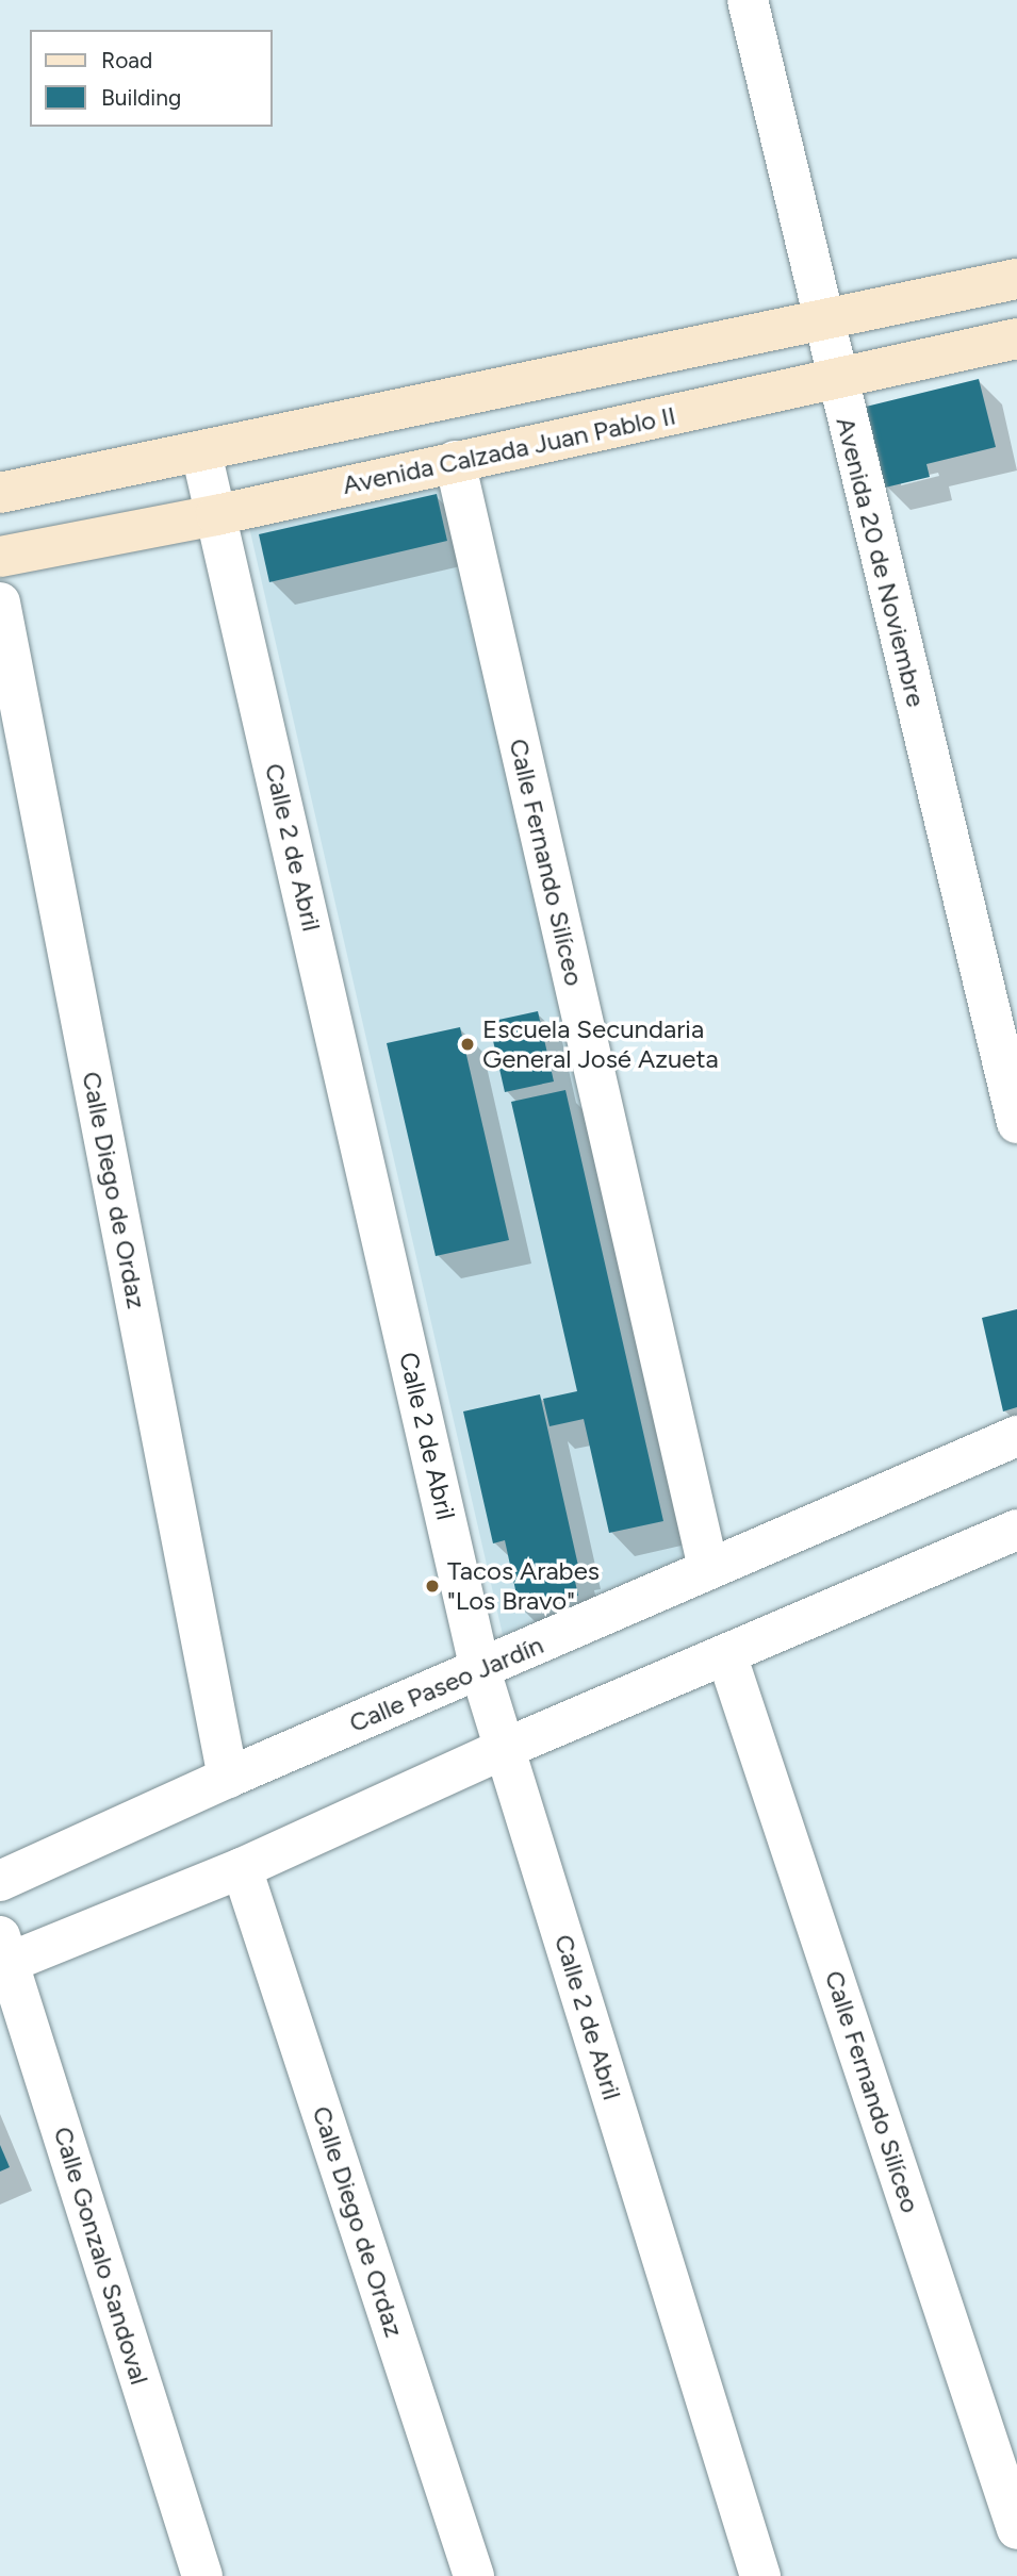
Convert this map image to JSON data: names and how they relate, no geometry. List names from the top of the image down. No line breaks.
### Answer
{"streets":{"main road":["Avenida Calzada Juan Pablo II"],"street":["Avenida 20 de Noviembre","Calle 2 de Abril","Calle Fernando Silíceo","Calle Diego de Ordaz","Calle Paseo Jardín","Calle Gonzalo Sandoval"]},"crossings":[["Avenida Calzada Juan Pablo II","Avenida 20 de Noviembre"],["Avenida Calzada Juan Pablo II","Calle 2 de Abril"],["Avenida Calzada Juan Pablo II","Calle Fernando Silíceo"],["Calle 2 de Abril","Calle Paseo Jardín"],["Calle Fernando Silíceo","Calle Paseo Jardín"],["Calle Diego de Ordaz","Calle Paseo Jardín"]],"places":["Escuela Secundaria General José Azueta","Tacos Arabes \"Los Bravo\""],"legend":["Road","Building"]}
